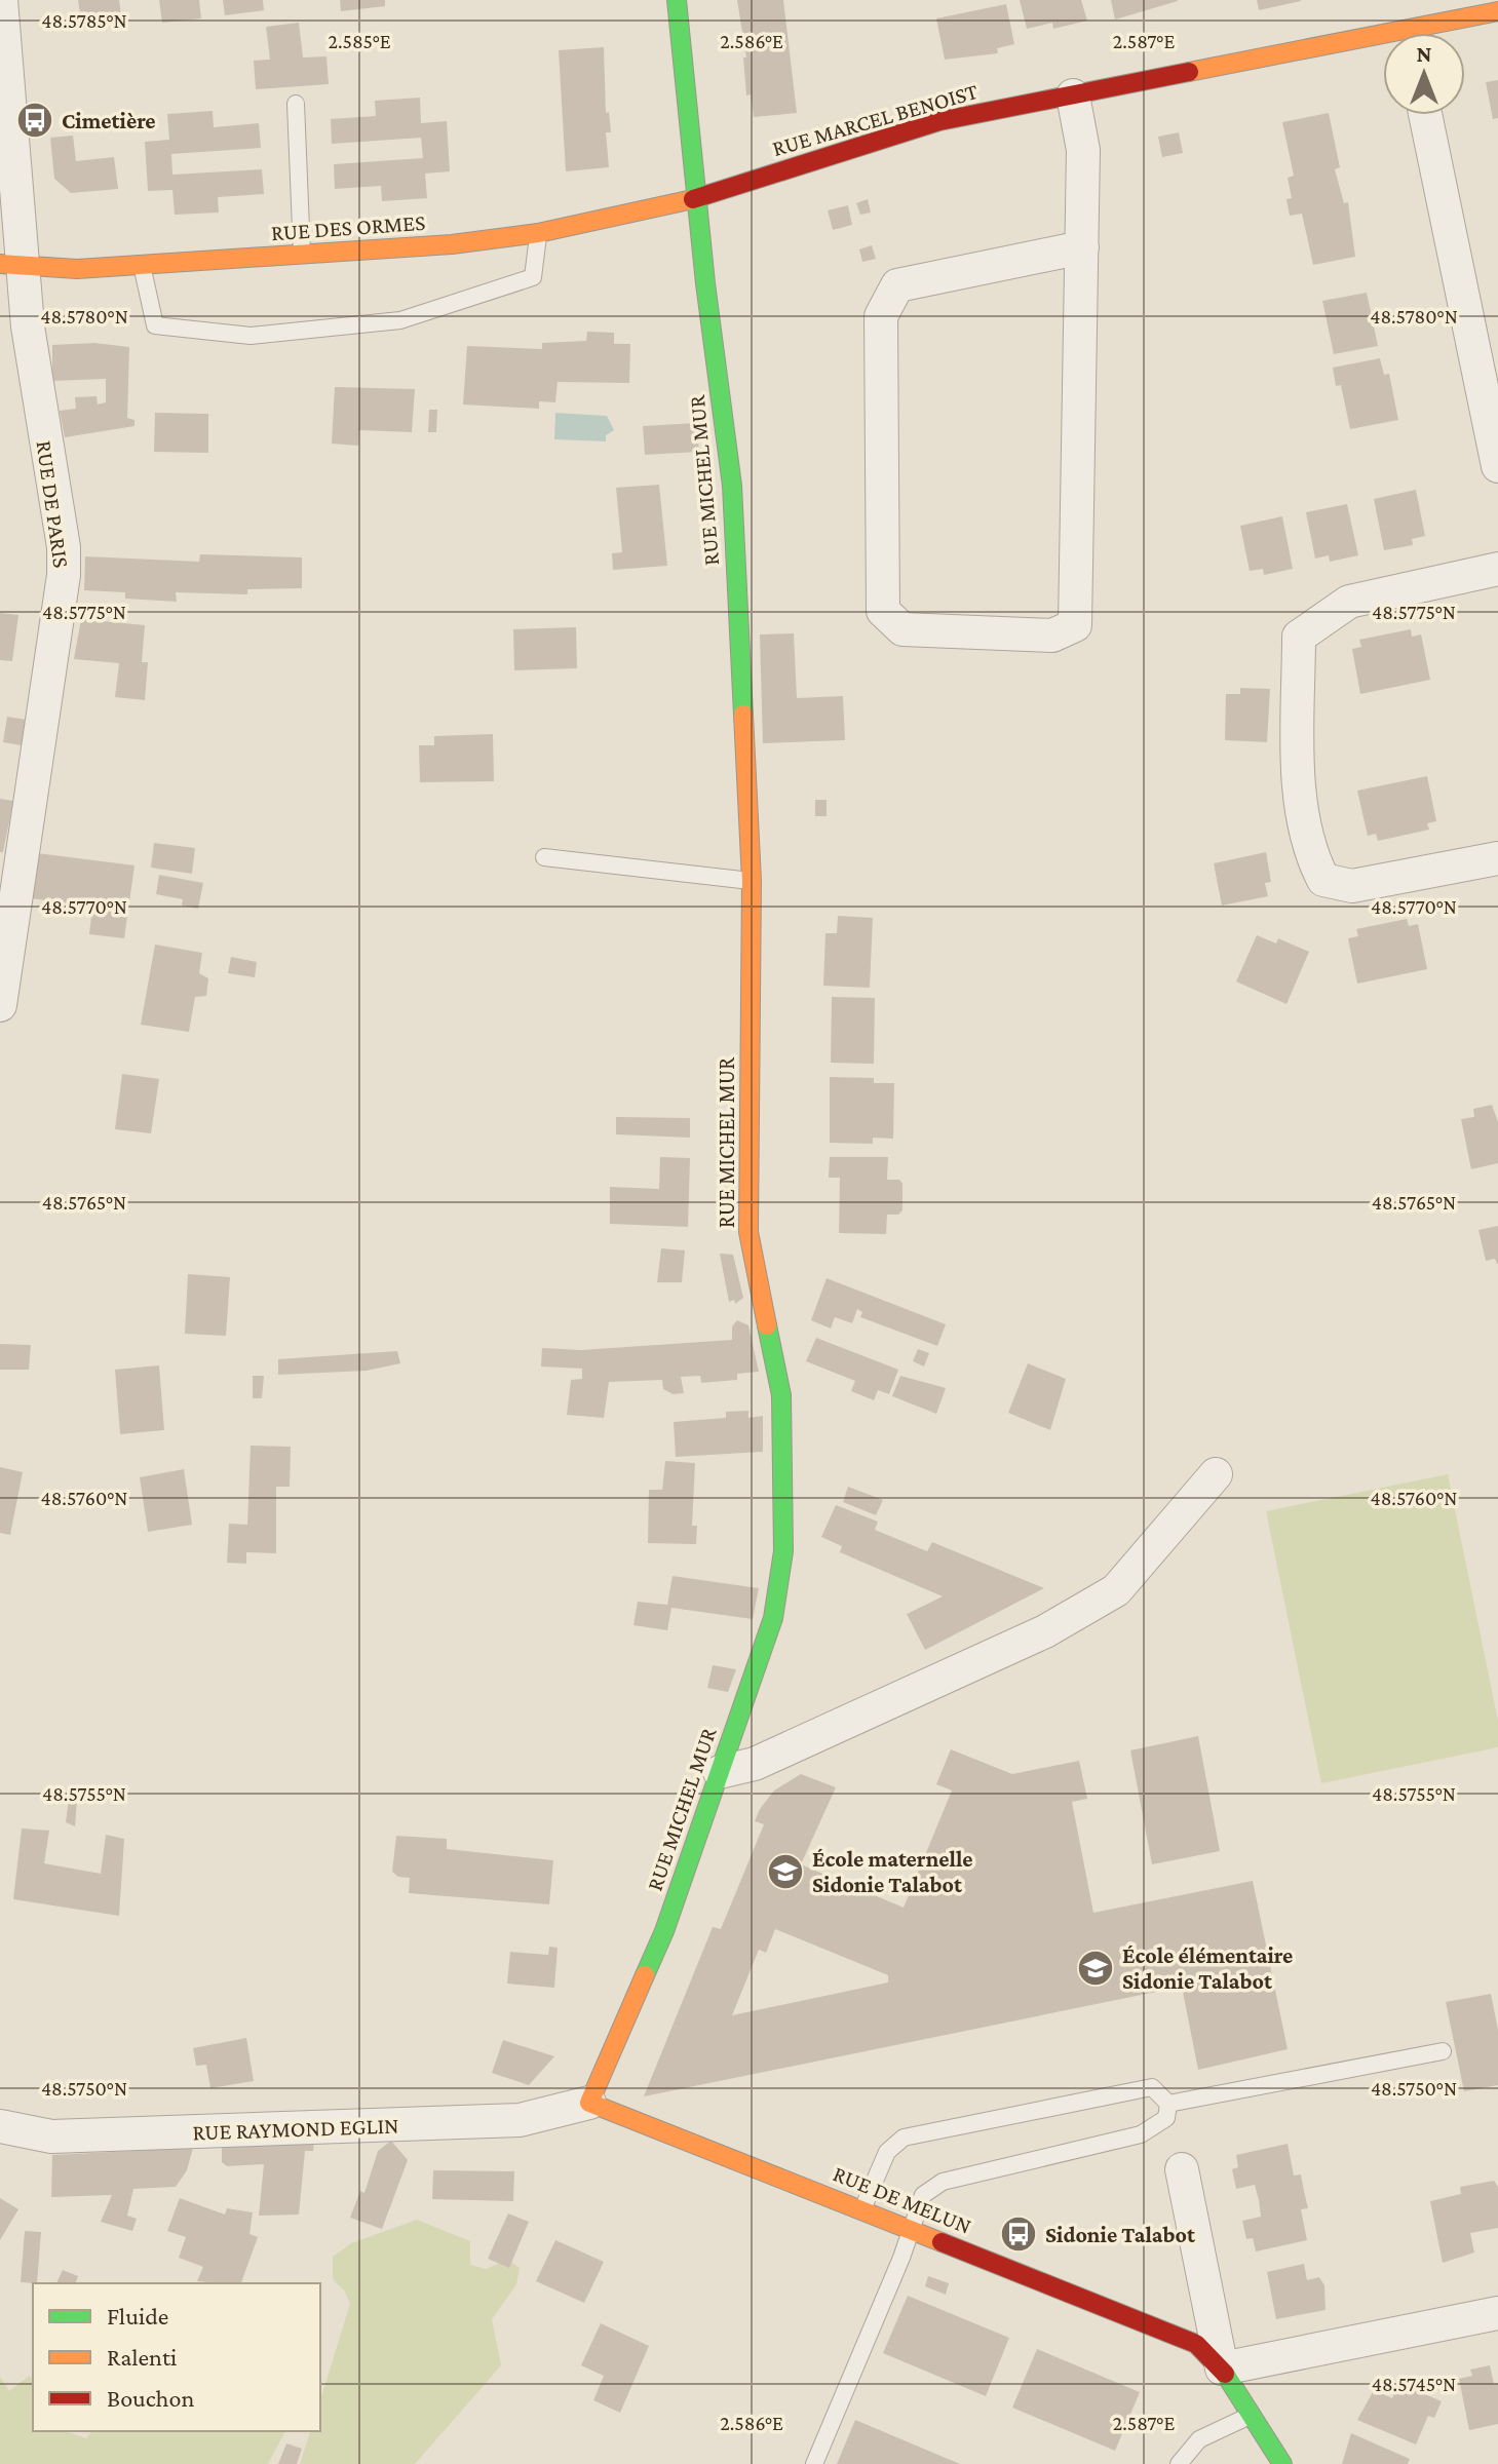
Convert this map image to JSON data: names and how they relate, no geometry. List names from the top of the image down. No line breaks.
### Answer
{"streets":{"street":["RUE MARCEL BENOIST","RUE DES ORMES","RUE MICHEL MUR","RUE DE PARIS","RUE RAYMOND EGLIN","RUE DE MELUN"]},"crossings":[["RUE MARCEL BENOIST","RUE DES ORMES"],["RUE MARCEL BENOIST","RUE MICHEL MUR"],["RUE DES ORMES","RUE MICHEL MUR"],["RUE DES ORMES","RUE DE PARIS"],["RUE MICHEL MUR","RUE RAYMOND EGLIN"],["RUE MICHEL MUR","RUE DE MELUN"],["RUE RAYMOND EGLIN","RUE DE MELUN"]],"places":{"bus stop":["Cimetière","Sidonie Talabot"],"school or university":["École maternelle Sidonie Talabot","École élémentaire Sidonie Talabot"]},"legend":["Fluide","Ralenti","Bouchon"],"north":"top","coordinates":["48.5785°N","2.585°E","2.586°E","2.587°E","48.5780°N","48.5775°N","48.5770°N","48.5765°N","48.5760°N","48.5755°N","48.5750°N","48.5745°N"]}
